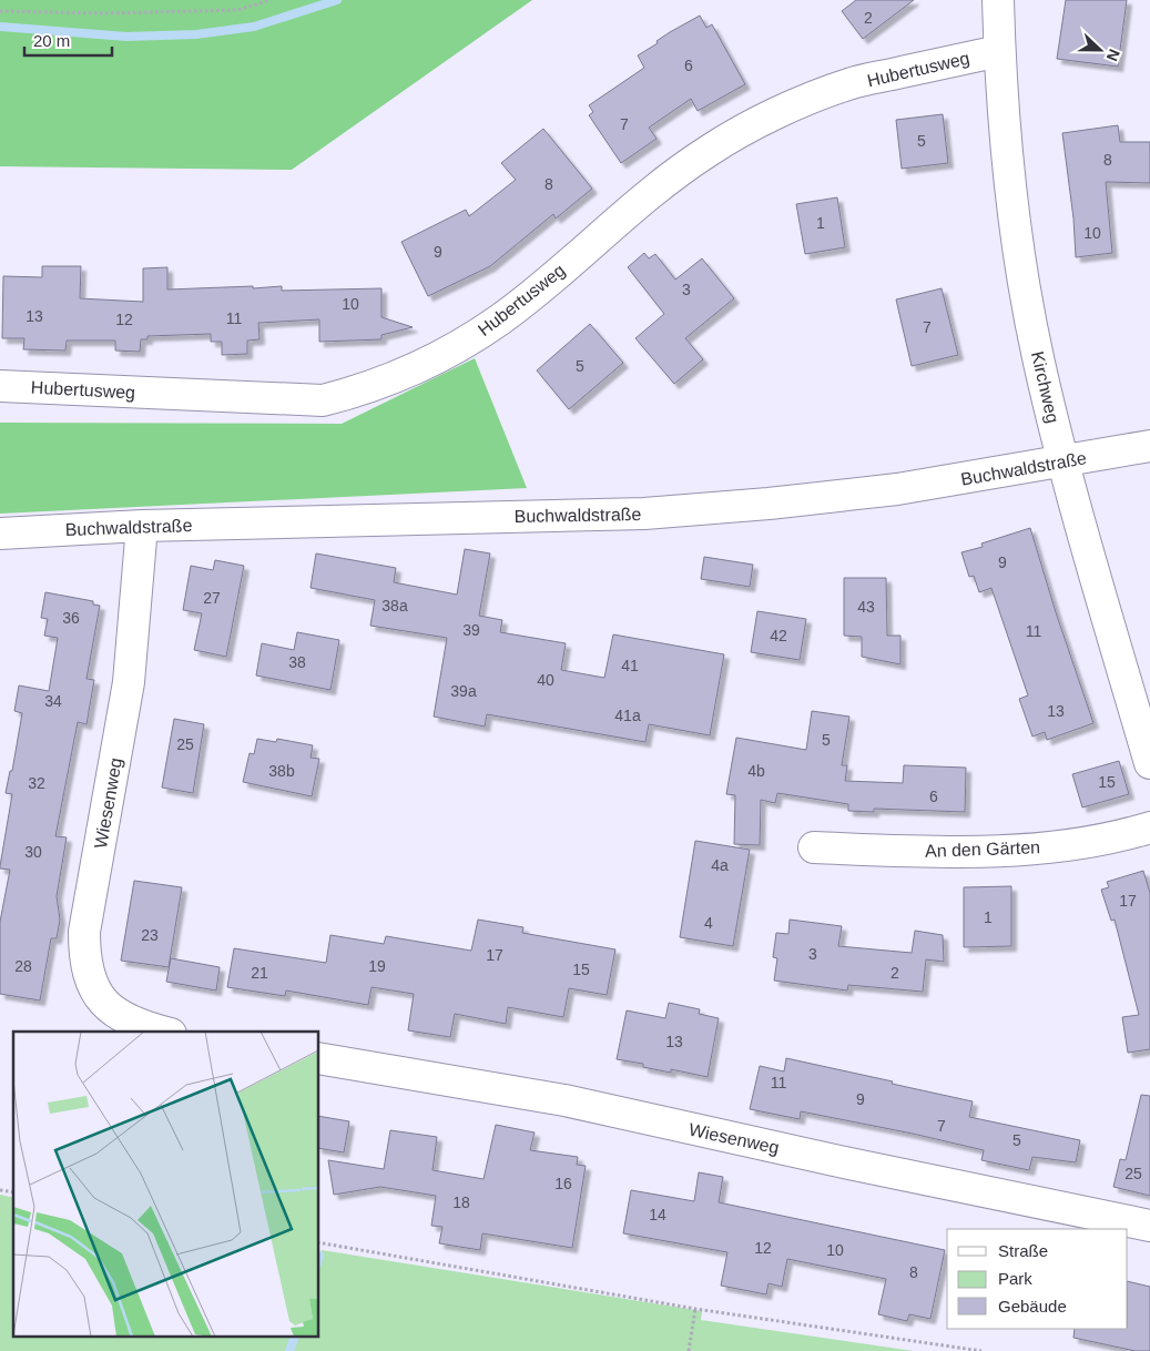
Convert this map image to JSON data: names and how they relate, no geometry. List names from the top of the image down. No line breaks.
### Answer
{"streets":{"street":["Hubertusweg","Kirchweg","Buchwaldstraße","Wiesenweg","An den Gärten"]},"crossings":[["Hubertusweg","Kirchweg"],["Kirchweg","Buchwaldstraße"],["Buchwaldstraße","Wiesenweg"]],"house_numbers":["2","6","7","5","8","8","1","10","9","3","10","13","11","12","7","5","9","27","38a","43","36","39","11","42","38","41","40","39a","34","13","41a","5","25","38b","4b","15","32","6","30","4a","17","1","4","23","3","17","28","19","15","21","2","13","11","9","7","5","25","16","18","14","12","10","8"],"legend":["Straße","Park","Gebäude"],"scale_bar":"20 m","north":"right"}
